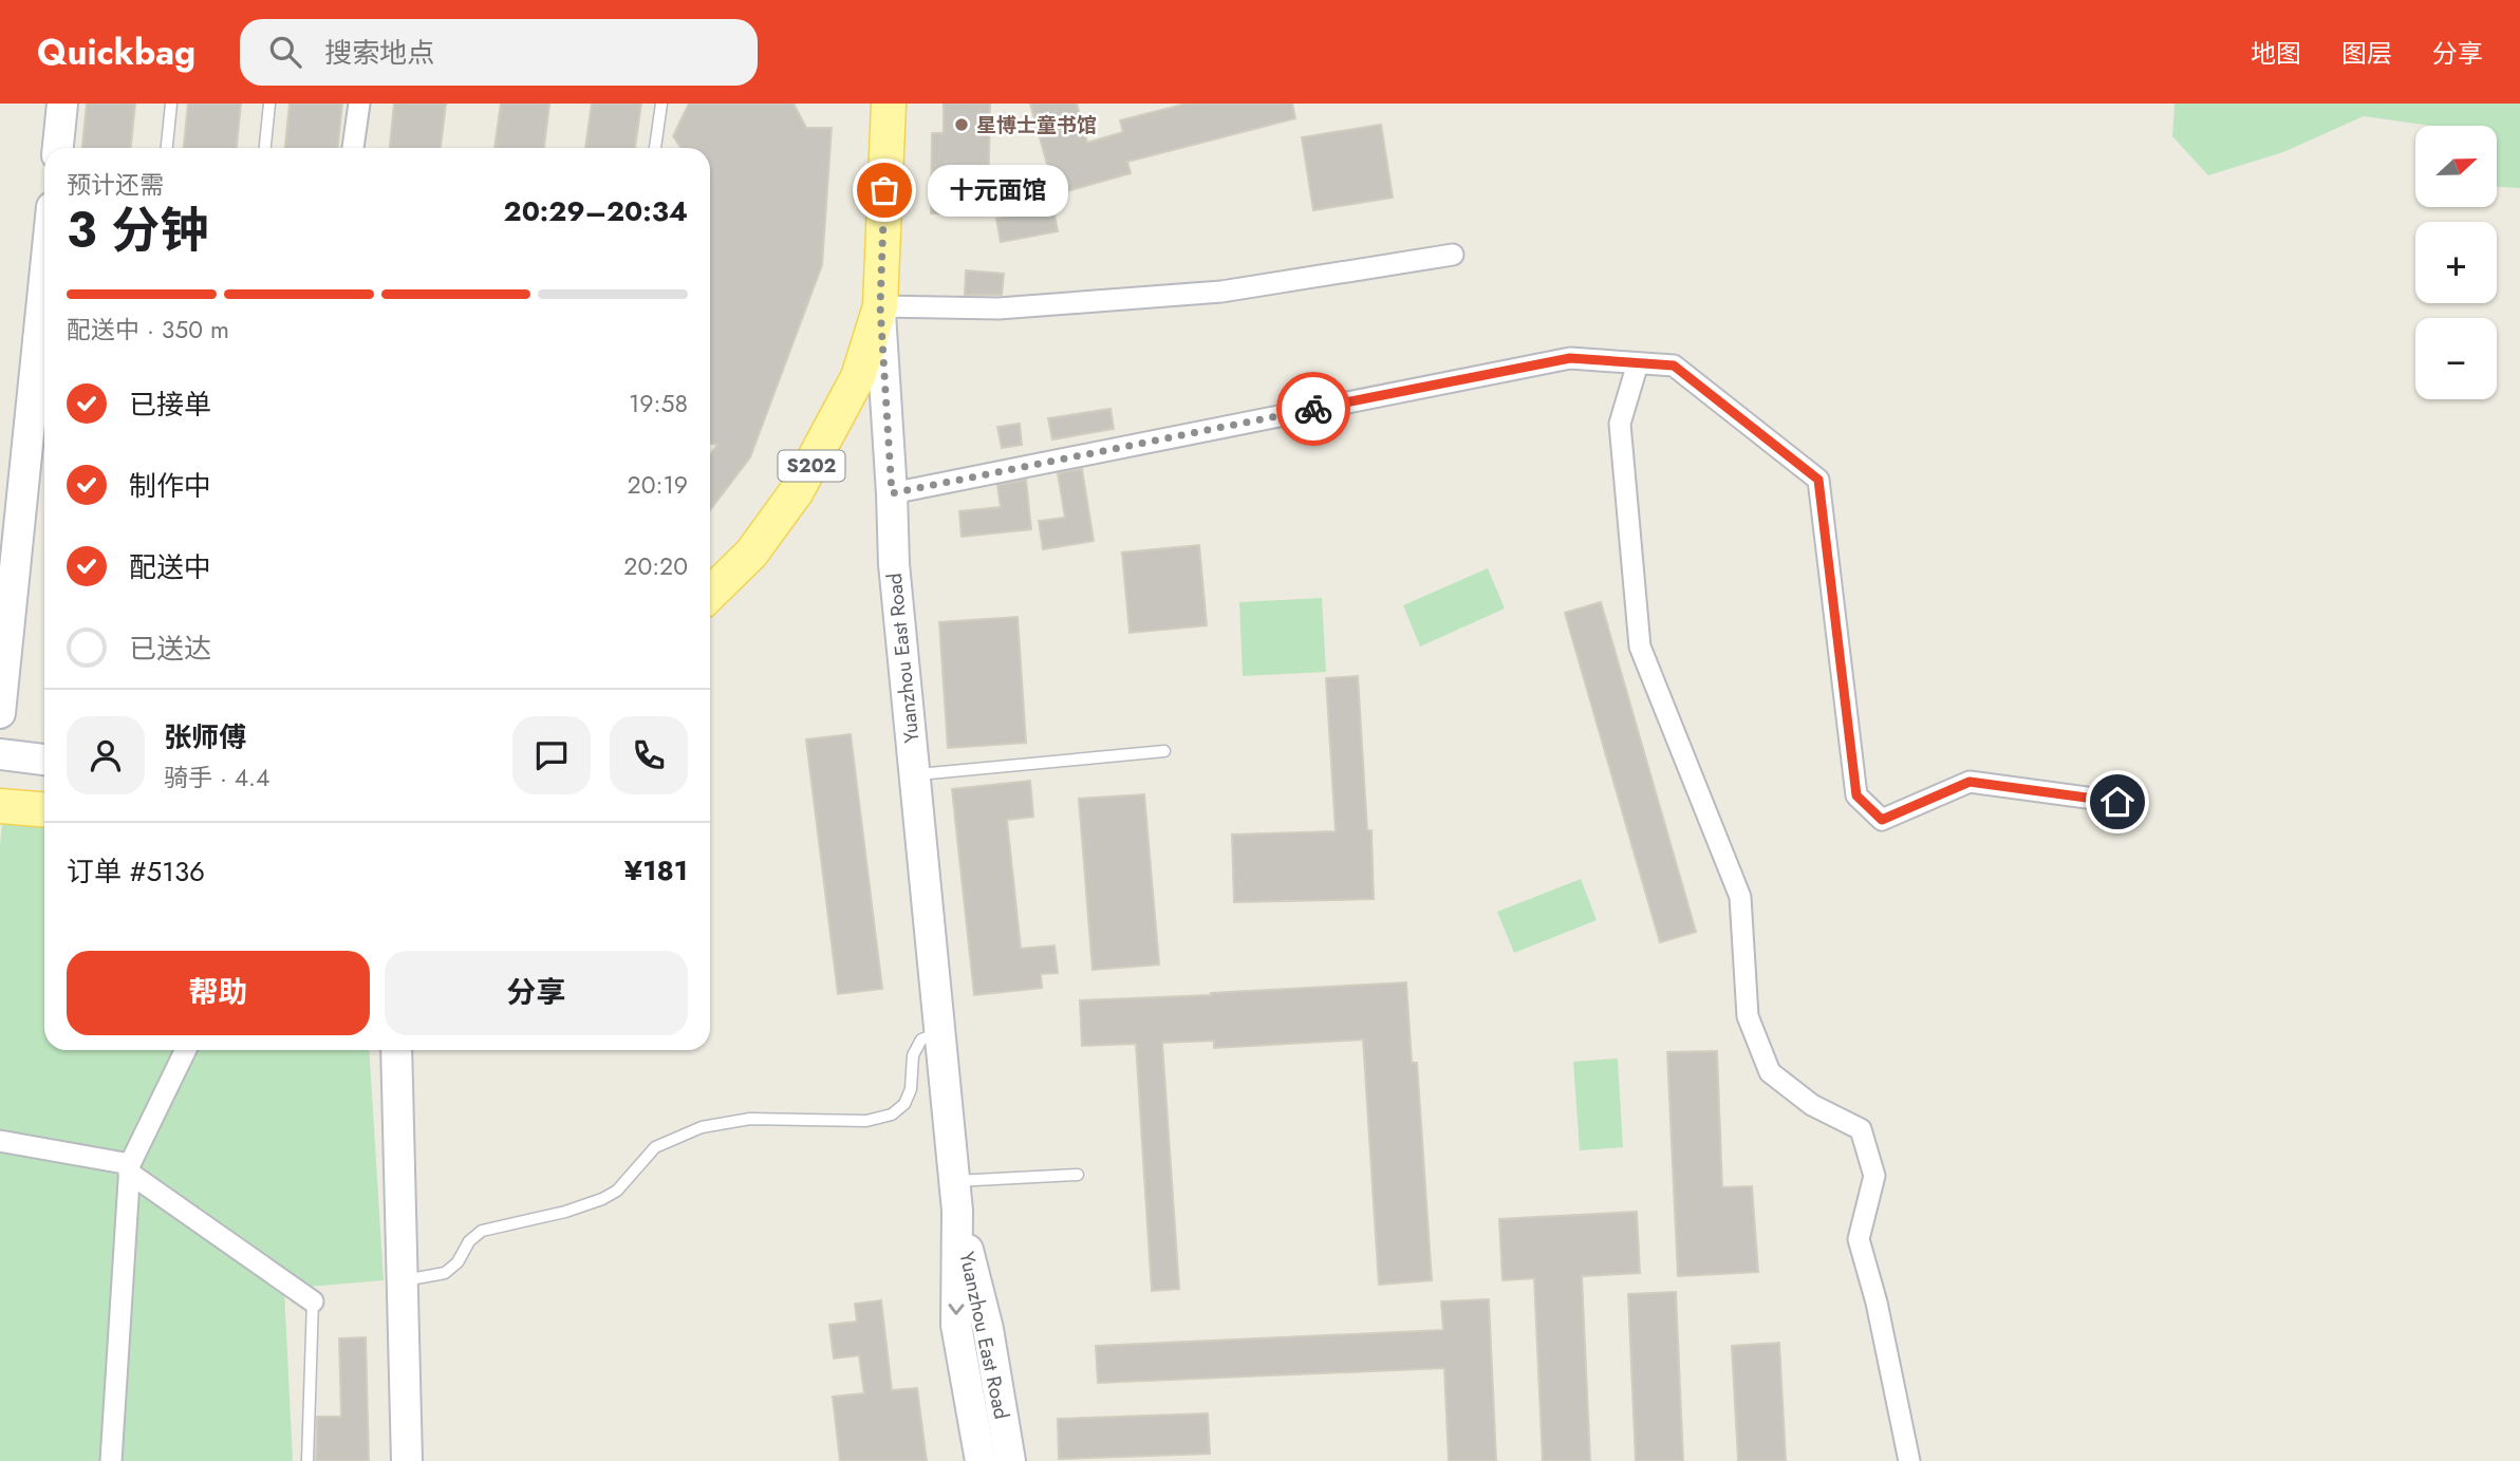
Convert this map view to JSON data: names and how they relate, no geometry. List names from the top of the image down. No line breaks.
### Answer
{"streets":{"main road":["S202","Yuanzhou East Road"]},"crossings":[["S202","Yuanzhou East Road"]],"places":["星博士童书馆","十元面馆"],"north":"right","page":{"header":"Quickbag","search":"搜索地点","nav":["地图","图层","分享"],"map_buttons":["+","−"],"heading":["3 分钟","预计还需","20:29–20:34"],"panel":["张师傅","骑手 · 4.4","订单 #5136","¥181"],"bubble":"十元面馆","bar":"配送中 · 350 m","list":[["已接单","19:58"],["制作中","20:19"],["配送中","20:20"],"已送达"],"buttons":["帮助","分享"]}}
